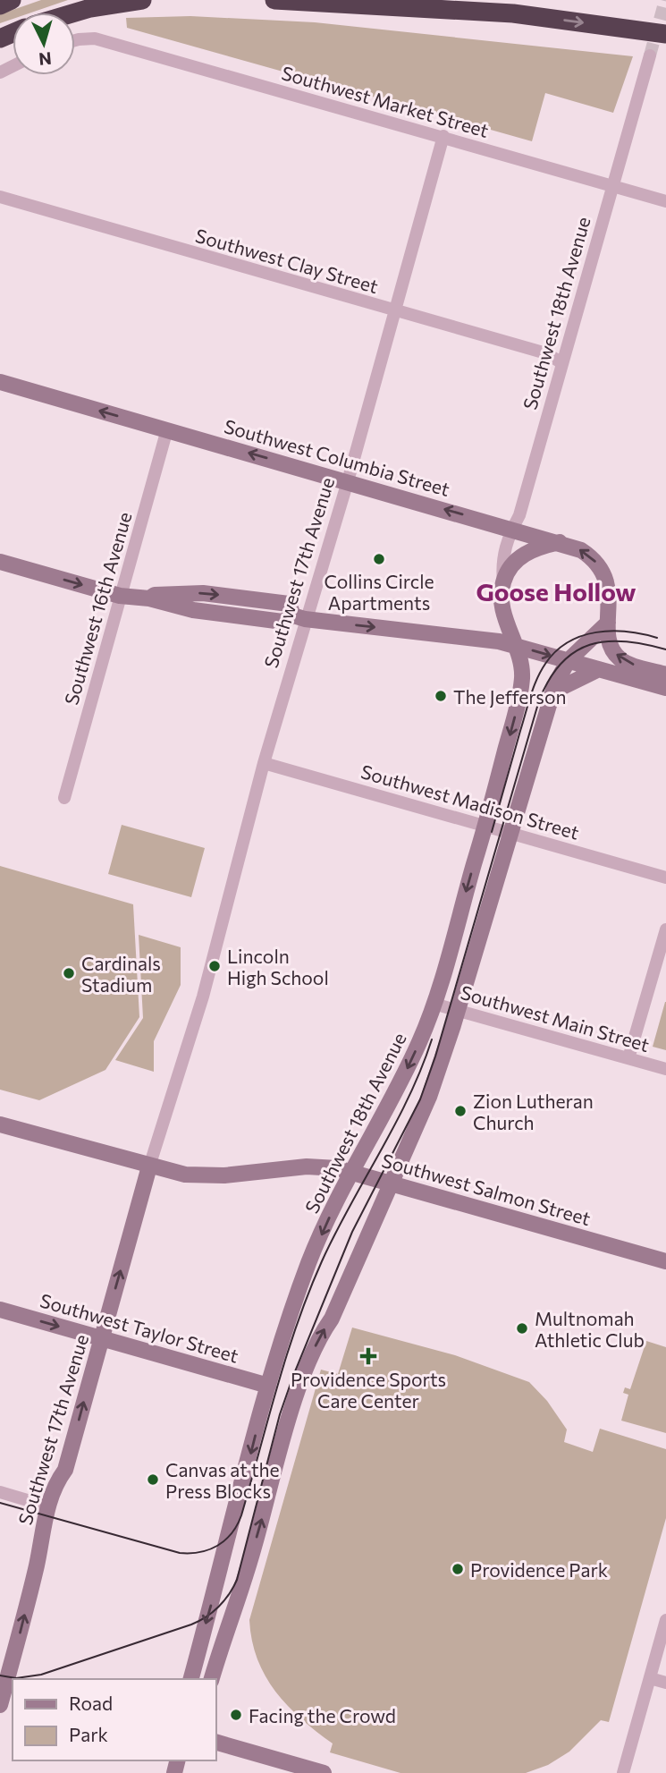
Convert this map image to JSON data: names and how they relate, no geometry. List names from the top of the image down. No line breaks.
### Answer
{"streets":{"street":["Southwest Market Street","Southwest Clay Street","Southwest 18th Avenue","Southwest Columbia Street","Southwest 17th Avenue","Southwest 16th Avenue","Southwest Madison Street","Southwest Main Street","Southwest Salmon Street","Southwest Taylor Street"]},"crossings":[["Southwest Market Street","Southwest 18th Avenue"],["Southwest Market Street","Southwest 17th Avenue"],["Southwest Clay Street","Southwest 18th Avenue"],["Southwest Clay Street","Southwest 17th Avenue"],["Southwest 18th Avenue","Southwest Columbia Street"],["Southwest 18th Avenue","Southwest Madison Street"],["Southwest 18th Avenue","Southwest Main Street"],["Southwest 18th Avenue","Southwest Salmon Street"],["Southwest 18th Avenue","Southwest Taylor Street"],["Southwest Columbia Street","Southwest 17th Avenue"],["Southwest Columbia Street","Southwest 16th Avenue"],["Southwest 17th Avenue","Southwest Madison Street"],["Southwest 17th Avenue","Southwest Salmon Street"],["Southwest 17th Avenue","Southwest Taylor Street"]],"one_way":["Southwest Taylor Street"],"districts":["Goose Hollow"],"places":{"other":["Collins Circle Apartments","The Jefferson","Lincoln High School","Cardinals Stadium","Zion Lutheran Church","Multnomah Athletic Club","Canvas at the Press Blocks","Providence Park","Facing the Crowd"],"health":["Providence Sports Care Center"]},"legend":["Road","Park"],"north":"bottom"}
